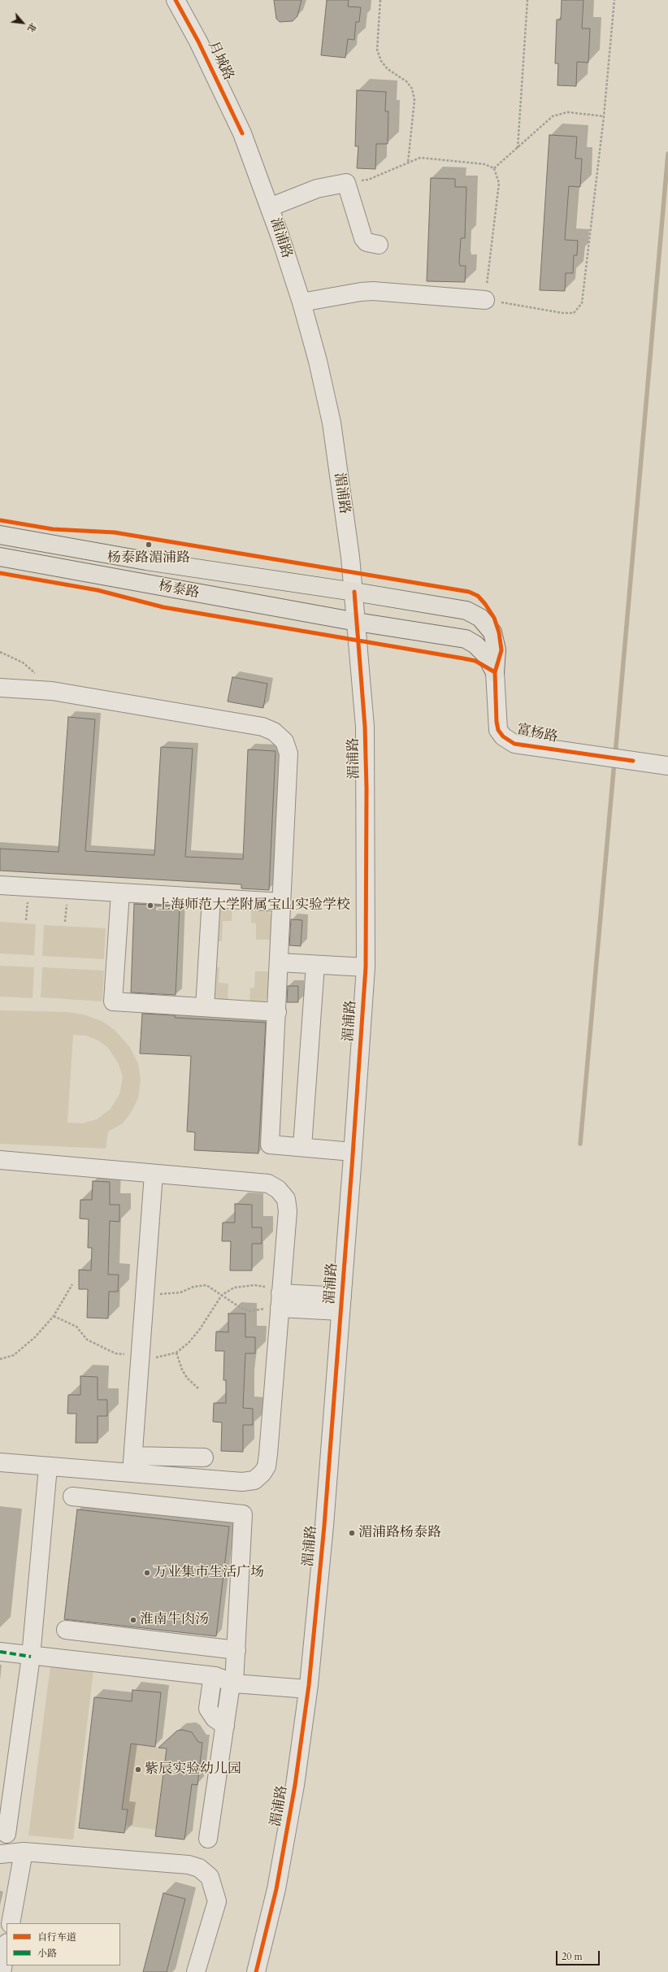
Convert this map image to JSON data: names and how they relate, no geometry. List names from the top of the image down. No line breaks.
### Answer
{"streets":{"main road":["杨泰路"],"street":["月城路","湄浦路","富杨路"]},"crossings":[["月城路","湄浦路"],["湄浦路","杨泰路"],["杨泰路","富杨路"]],"places":["杨泰路湄浦路","上海师范大学附属宝山实验学校","湄浦路杨泰路","万业集市生活广场","淮南牛肉汤","紫辰实验幼儿园"],"legend":["自行车道","小路"],"scale_bar":"20 m","north":"bottom right"}
